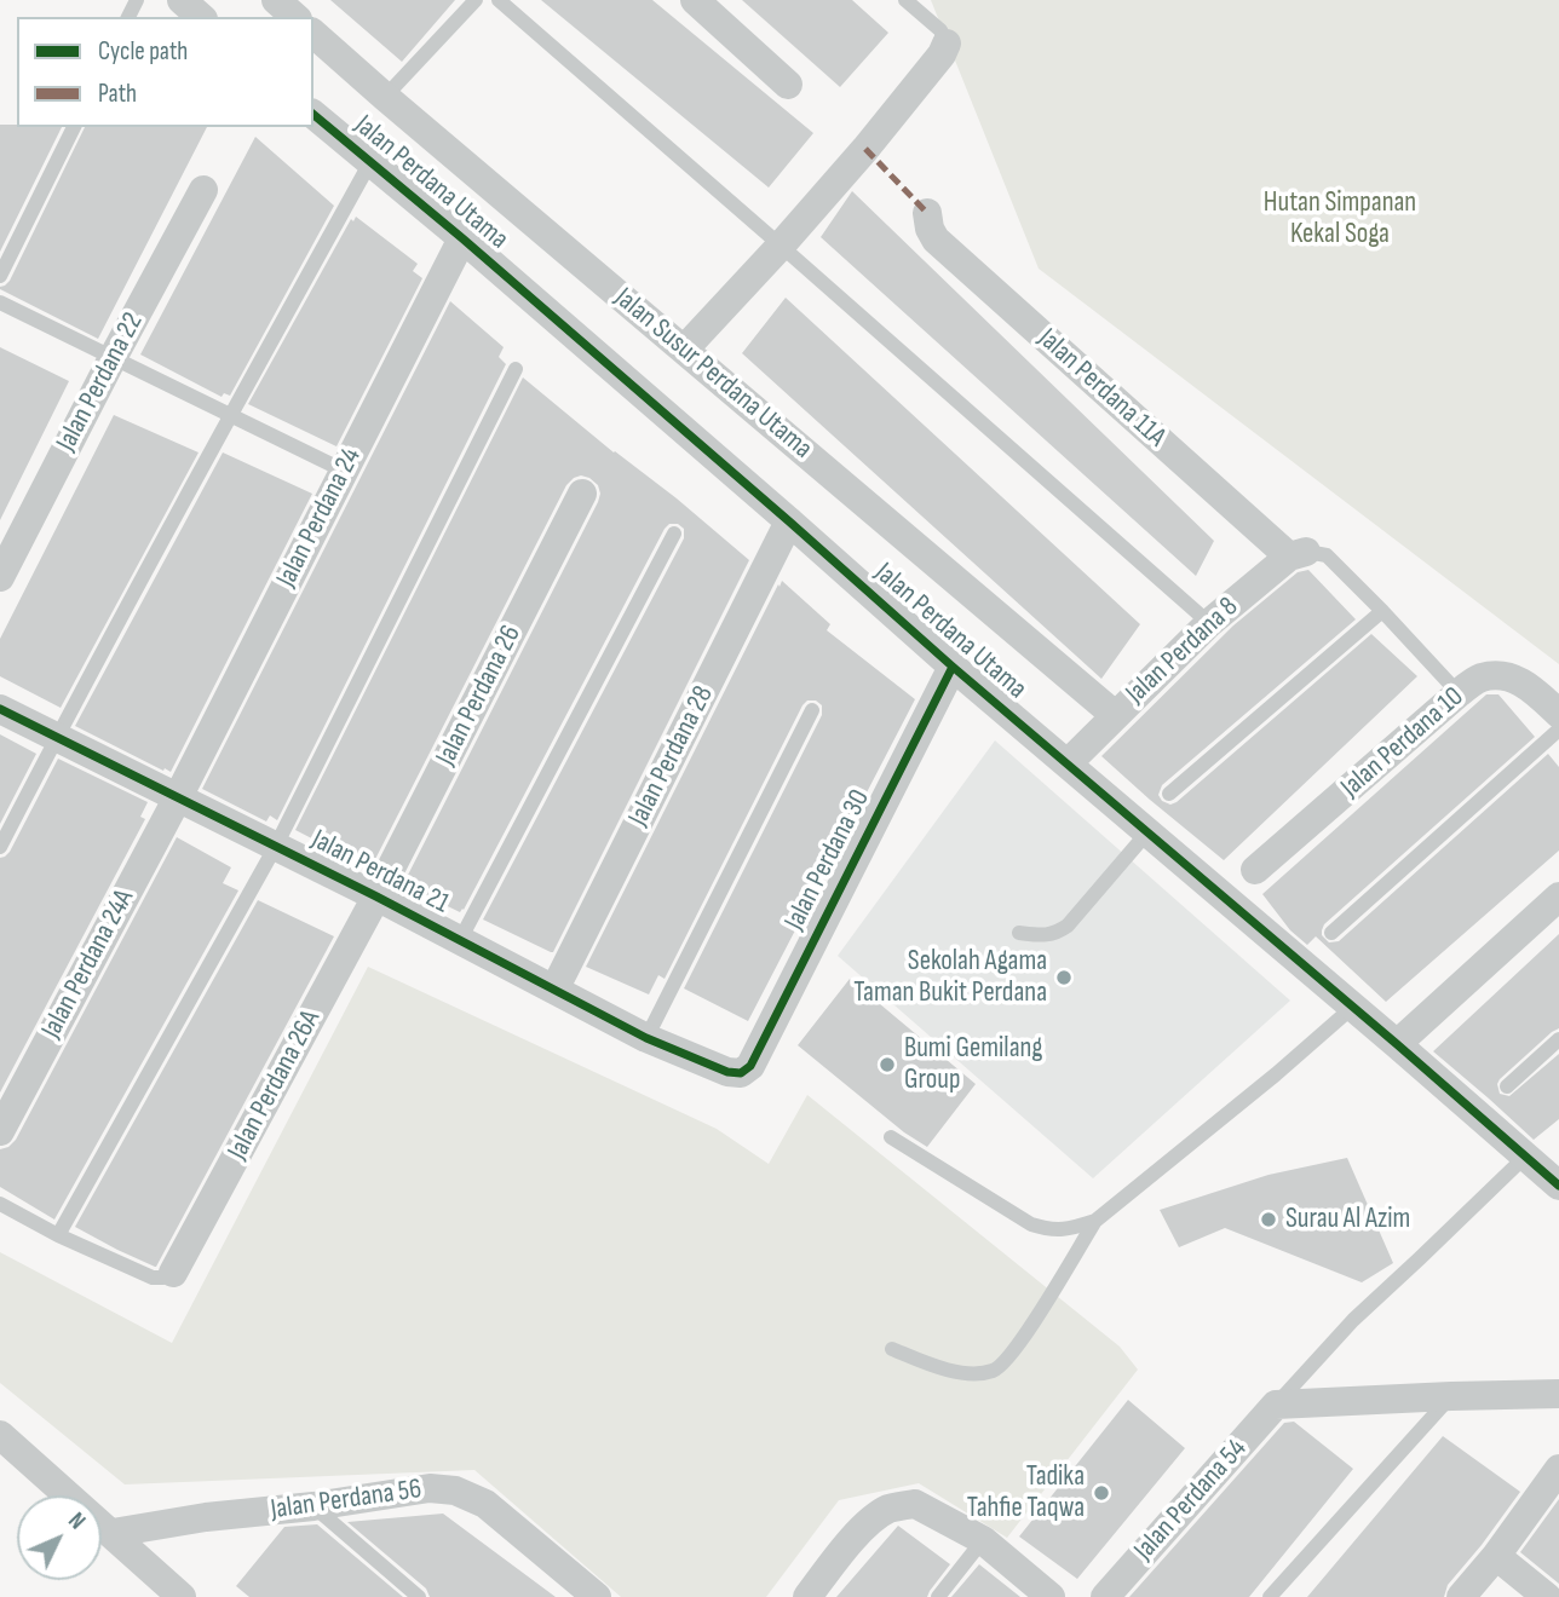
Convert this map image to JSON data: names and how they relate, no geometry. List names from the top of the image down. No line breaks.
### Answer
{"streets":{"street":["Jalan Perdana Utama","Jalan Susur Perdana Utama","Jalan Perdana 22","Jalan Perdana 11A","Jalan Perdana 24","Jalan Perdana 8","Jalan Perdana 26","Jalan Perdana 10","Jalan Perdana 28","Jalan Perdana 30","Jalan Perdana 21","Jalan Perdana 24A","Jalan Perdana 26A","Jalan Perdana 56","Jalan Perdana 54"]},"crossings":[["Jalan Perdana Utama","Jalan Perdana 24"],["Jalan Perdana Utama","Jalan Perdana 8"],["Jalan Perdana Utama","Jalan Perdana 28"],["Jalan Perdana Utama","Jalan Perdana 30"],["Jalan Susur Perdana Utama","Jalan Perdana 8"],["Jalan Perdana 11A","Jalan Perdana 8"],["Jalan Perdana 24","Jalan Perdana 21"],["Jalan Perdana 24","Jalan Perdana 24A"],["Jalan Perdana 26","Jalan Perdana 21"],["Jalan Perdana 26","Jalan Perdana 26A"],["Jalan Perdana 28","Jalan Perdana 21"],["Jalan Perdana 30","Jalan Perdana 21"],["Jalan Perdana 21","Jalan Perdana 24A"],["Jalan Perdana 21","Jalan Perdana 26A"]],"parks":["Hutan Simpanan Kekal Soga"],"places":["Sekolah Agama Taman Bukit Perdana","Bumi Gemilang Group","Surau Al Azim","Tadika Tahfie Taqwa"],"legend":["Cycle path","Path"],"north":"top right"}
